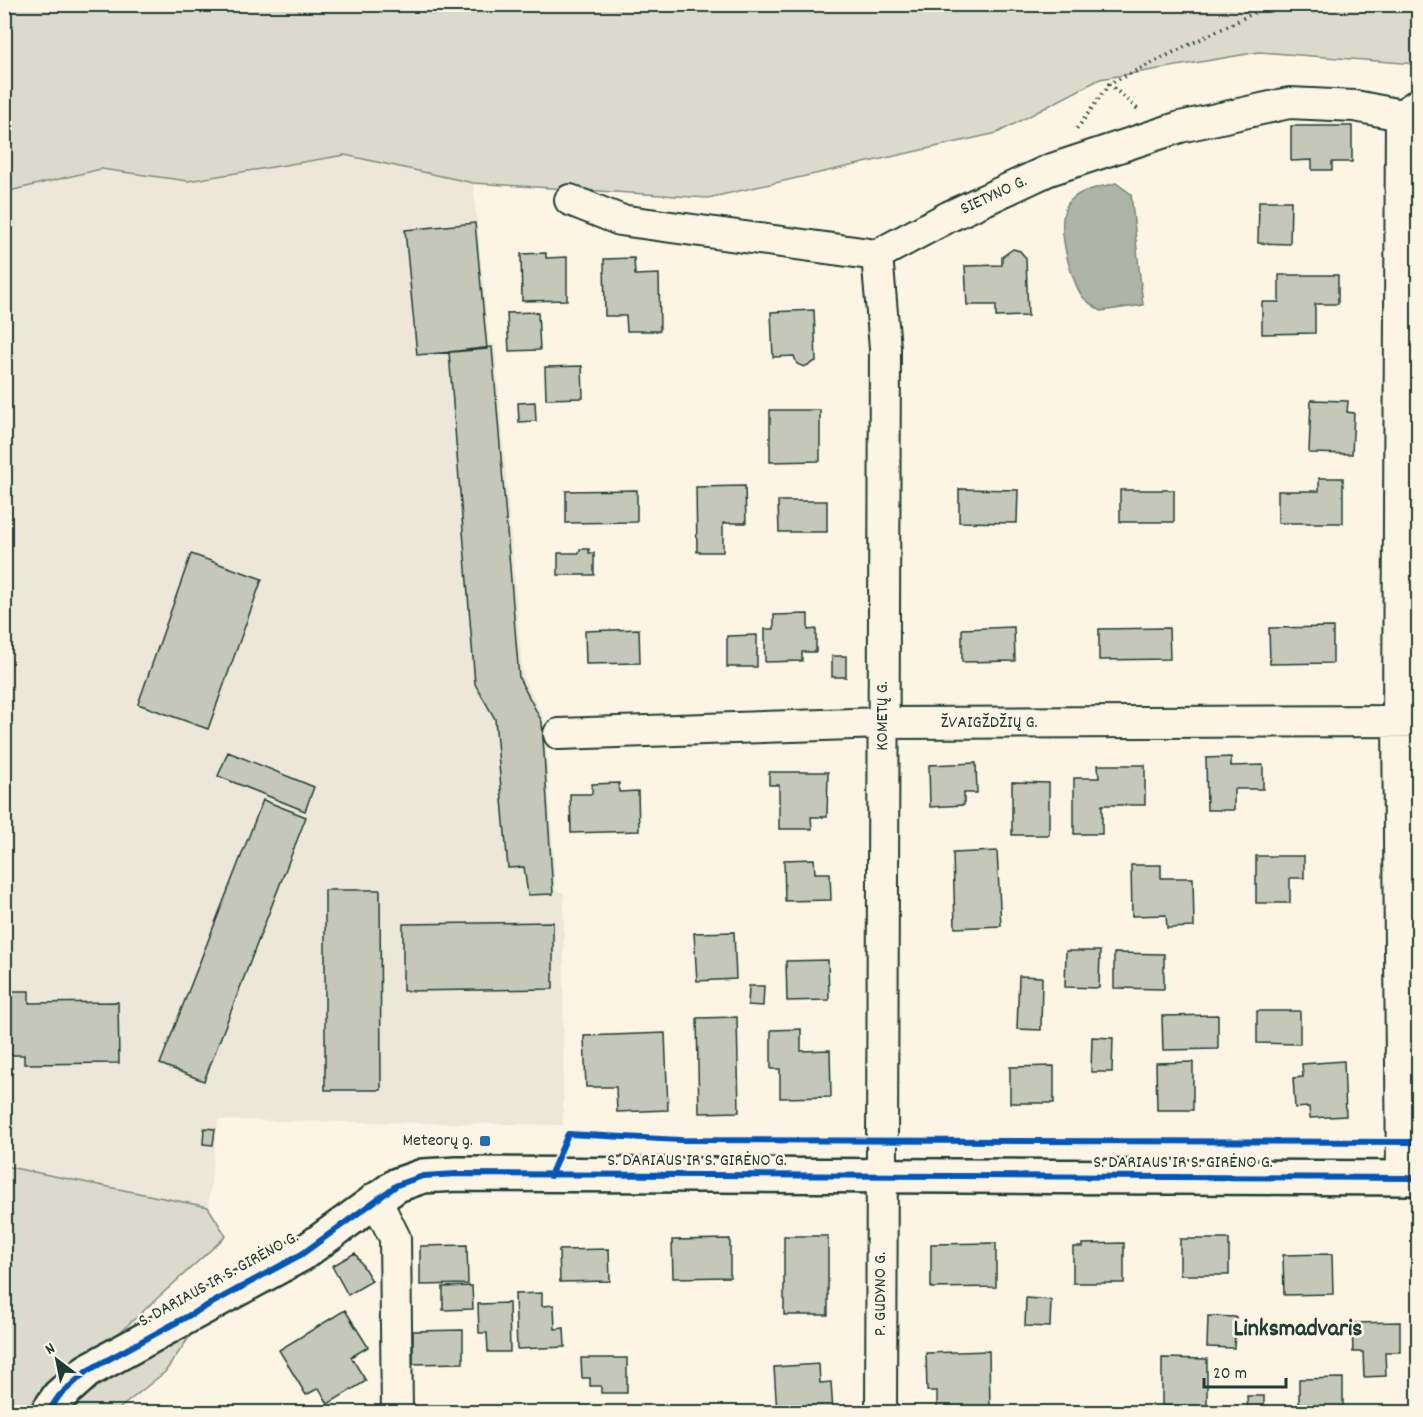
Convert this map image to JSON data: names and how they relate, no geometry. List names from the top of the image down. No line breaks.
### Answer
{"streets":{"street":["SIETYNO G.","KOMETŲ G.","ŽVAIGŽDŽIŲ G.","S. DARIAUS IR S. GIRĖNO G.","P. GUDYNO G."]},"crossings":[["SIETYNO G.","KOMETŲ G."],["KOMETŲ G.","ŽVAIGŽDŽIŲ G."],["KOMETŲ G.","S. DARIAUS IR S. GIRĖNO G."],["KOMETŲ G.","P. GUDYNO G."],["S. DARIAUS IR S. GIRĖNO G.","P. GUDYNO G."]],"districts":["Linksmadvaris"],"places":{"transit":["Meteorų g."]},"scale_bar":"20 m","north":"top left"}
